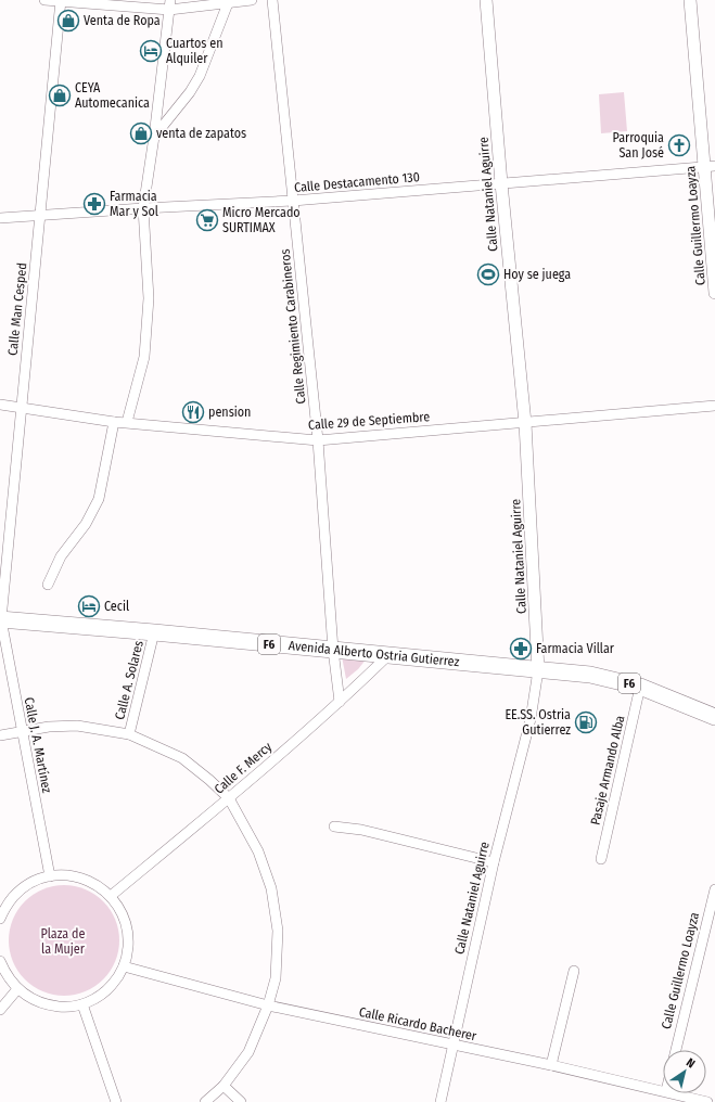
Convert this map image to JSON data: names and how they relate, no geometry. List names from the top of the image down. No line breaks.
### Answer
{"streets":{"highway":["F6","Avenida Alberto Ostria Gutierrez"],"street":["Calle Destacamento 130","Calle Nataniel Aguirre","Calle Guillermo Loayza","Calle Man Cesped","Calle Regimiento Carabineros","Calle 29 de Septiembre","Calle A. Solares","Calle J. A. Martínez","Calle F. Mercy","Pasaje Armando Alba","Calle Ricardo Bacherer"]},"crossings":[["Calle Destacamento 130","Calle Nataniel Aguirre"],["Calle Destacamento 130","Calle Guillermo Loayza"],["Calle Destacamento 130","Calle Man Cesped"],["Calle Destacamento 130","Calle Regimiento Carabineros"],["Calle Nataniel Aguirre","Calle 29 de Septiembre"],["Calle Nataniel Aguirre","Avenida Alberto Ostria Gutierrez"],["Calle Nataniel Aguirre","Calle Ricardo Bacherer"],["Calle Man Cesped","Calle 29 de Septiembre"],["Calle Man Cesped","Avenida Alberto Ostria Gutierrez"],["Calle Man Cesped","Calle J. A. Martínez"],["Calle Regimiento Carabineros","Calle 29 de Septiembre"],["Calle Regimiento Carabineros","Avenida Alberto Ostria Gutierrez"],["Calle Regimiento Carabineros","Calle F. Mercy"],["Avenida Alberto Ostria Gutierrez","Calle A. Solares"],["Avenida Alberto Ostria Gutierrez","Calle J. A. Martínez"],["Avenida Alberto Ostria Gutierrez","Calle F. Mercy"],["Avenida Alberto Ostria Gutierrez","Pasaje Armando Alba"]],"parks":["Plaza de la Mujer"],"places":{"shop":["Venta de Ropa","CEYA Automecanica","venta de zapatos"],"hotel":["Cuartos en Alquiler","Cecil"],"church":["Parroquia San José"],"pharmacy":["Farmacia Mar y Sol","Farmacia Villar"],"supermarket":["Micro Mercado SURTIMAX"],"sports":["Hoy se juega"],"restaurant":["pension"],"fuel station":["EE.SS. Ostria Gutierrez"]},"north":"top right"}
